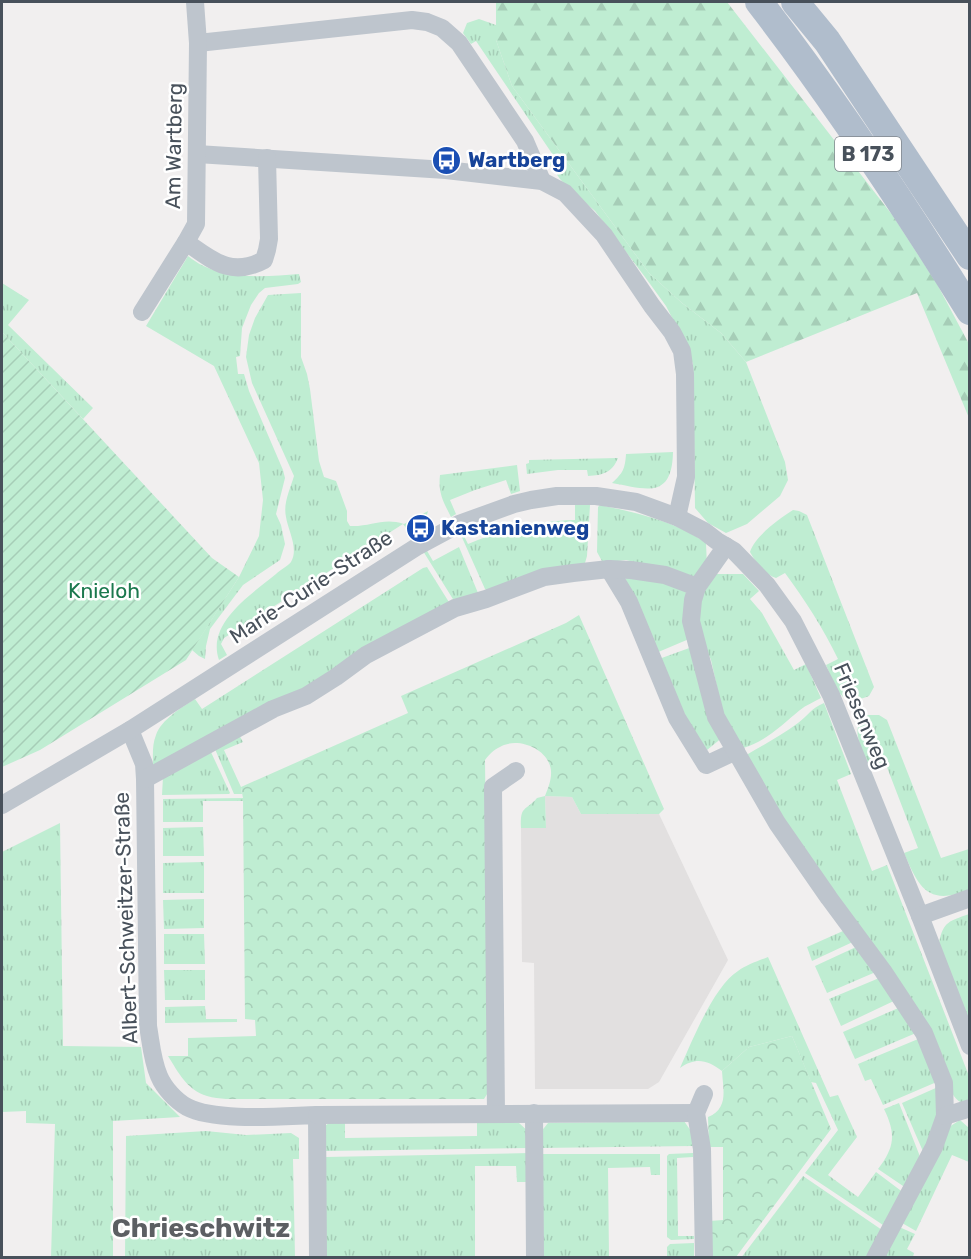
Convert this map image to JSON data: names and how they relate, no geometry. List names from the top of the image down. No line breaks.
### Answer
{"streets":{"main road":["B 173"],"street":["Am Wartberg","Marie-Curie-Straße","Friesenweg","Albert-Schweitzer-Straße"]},"crossings":[["Marie-Curie-Straße","Friesenweg"],["Marie-Curie-Straße","Albert-Schweitzer-Straße"]],"districts":["Chrieschwitz"],"parks":["Knieloh"],"places":{"bus stop":["Wartberg","Kastanienweg"]}}
